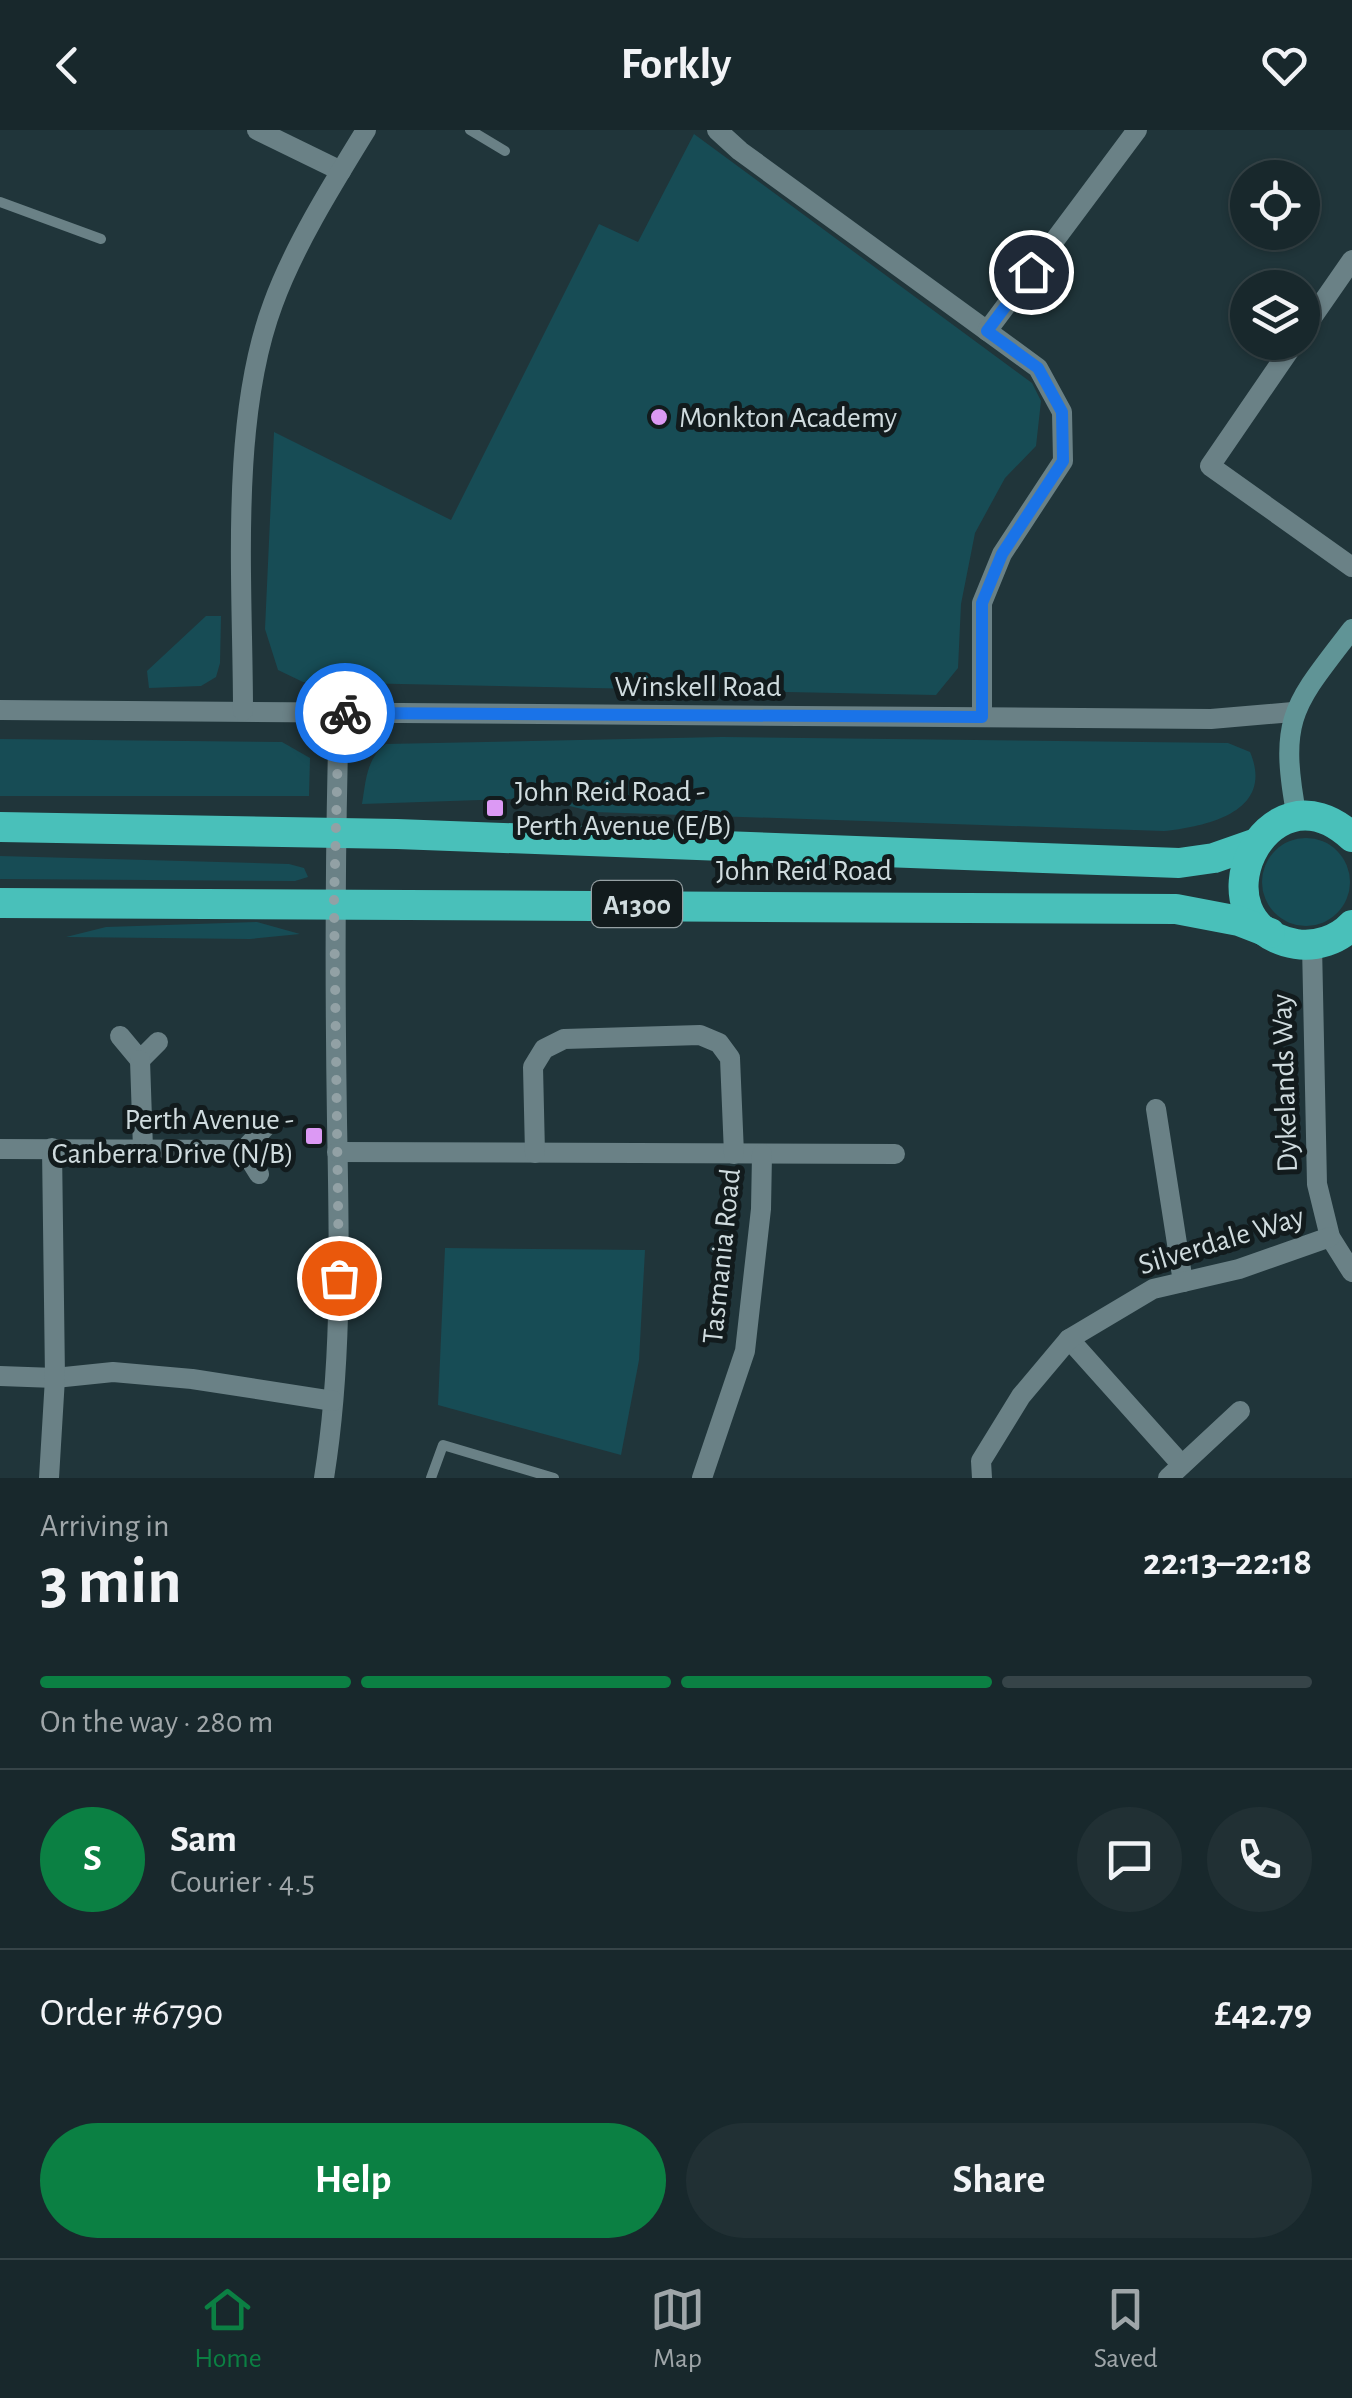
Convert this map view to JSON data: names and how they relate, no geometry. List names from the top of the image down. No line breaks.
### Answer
{"streets":{"highway":["John Reid Road","A1300"],"street":["Winskell Road","Dykelands Way","Silverdale Way","Tasmania Road"]},"crossings":[["John Reid Road","Dykelands Way"],["Dykelands Way","Silverdale Way"]],"places":{"other":["Monkton Academy"],"transit":["John Reid Road - Perth Avenue (E/B)","Perth Avenue - Canberra Drive (N/B)"]},"page":{"header":"Forkly","heading":["3 min","Arriving in","22:13–22:18"],"panel":["Sam","Courier · 4.5","Order #6790","£42.79"],"bar":"On the way · 280 m","round":"S","buttons":["Help","Share"],"tabs":["Home","Map","Saved"]}}
